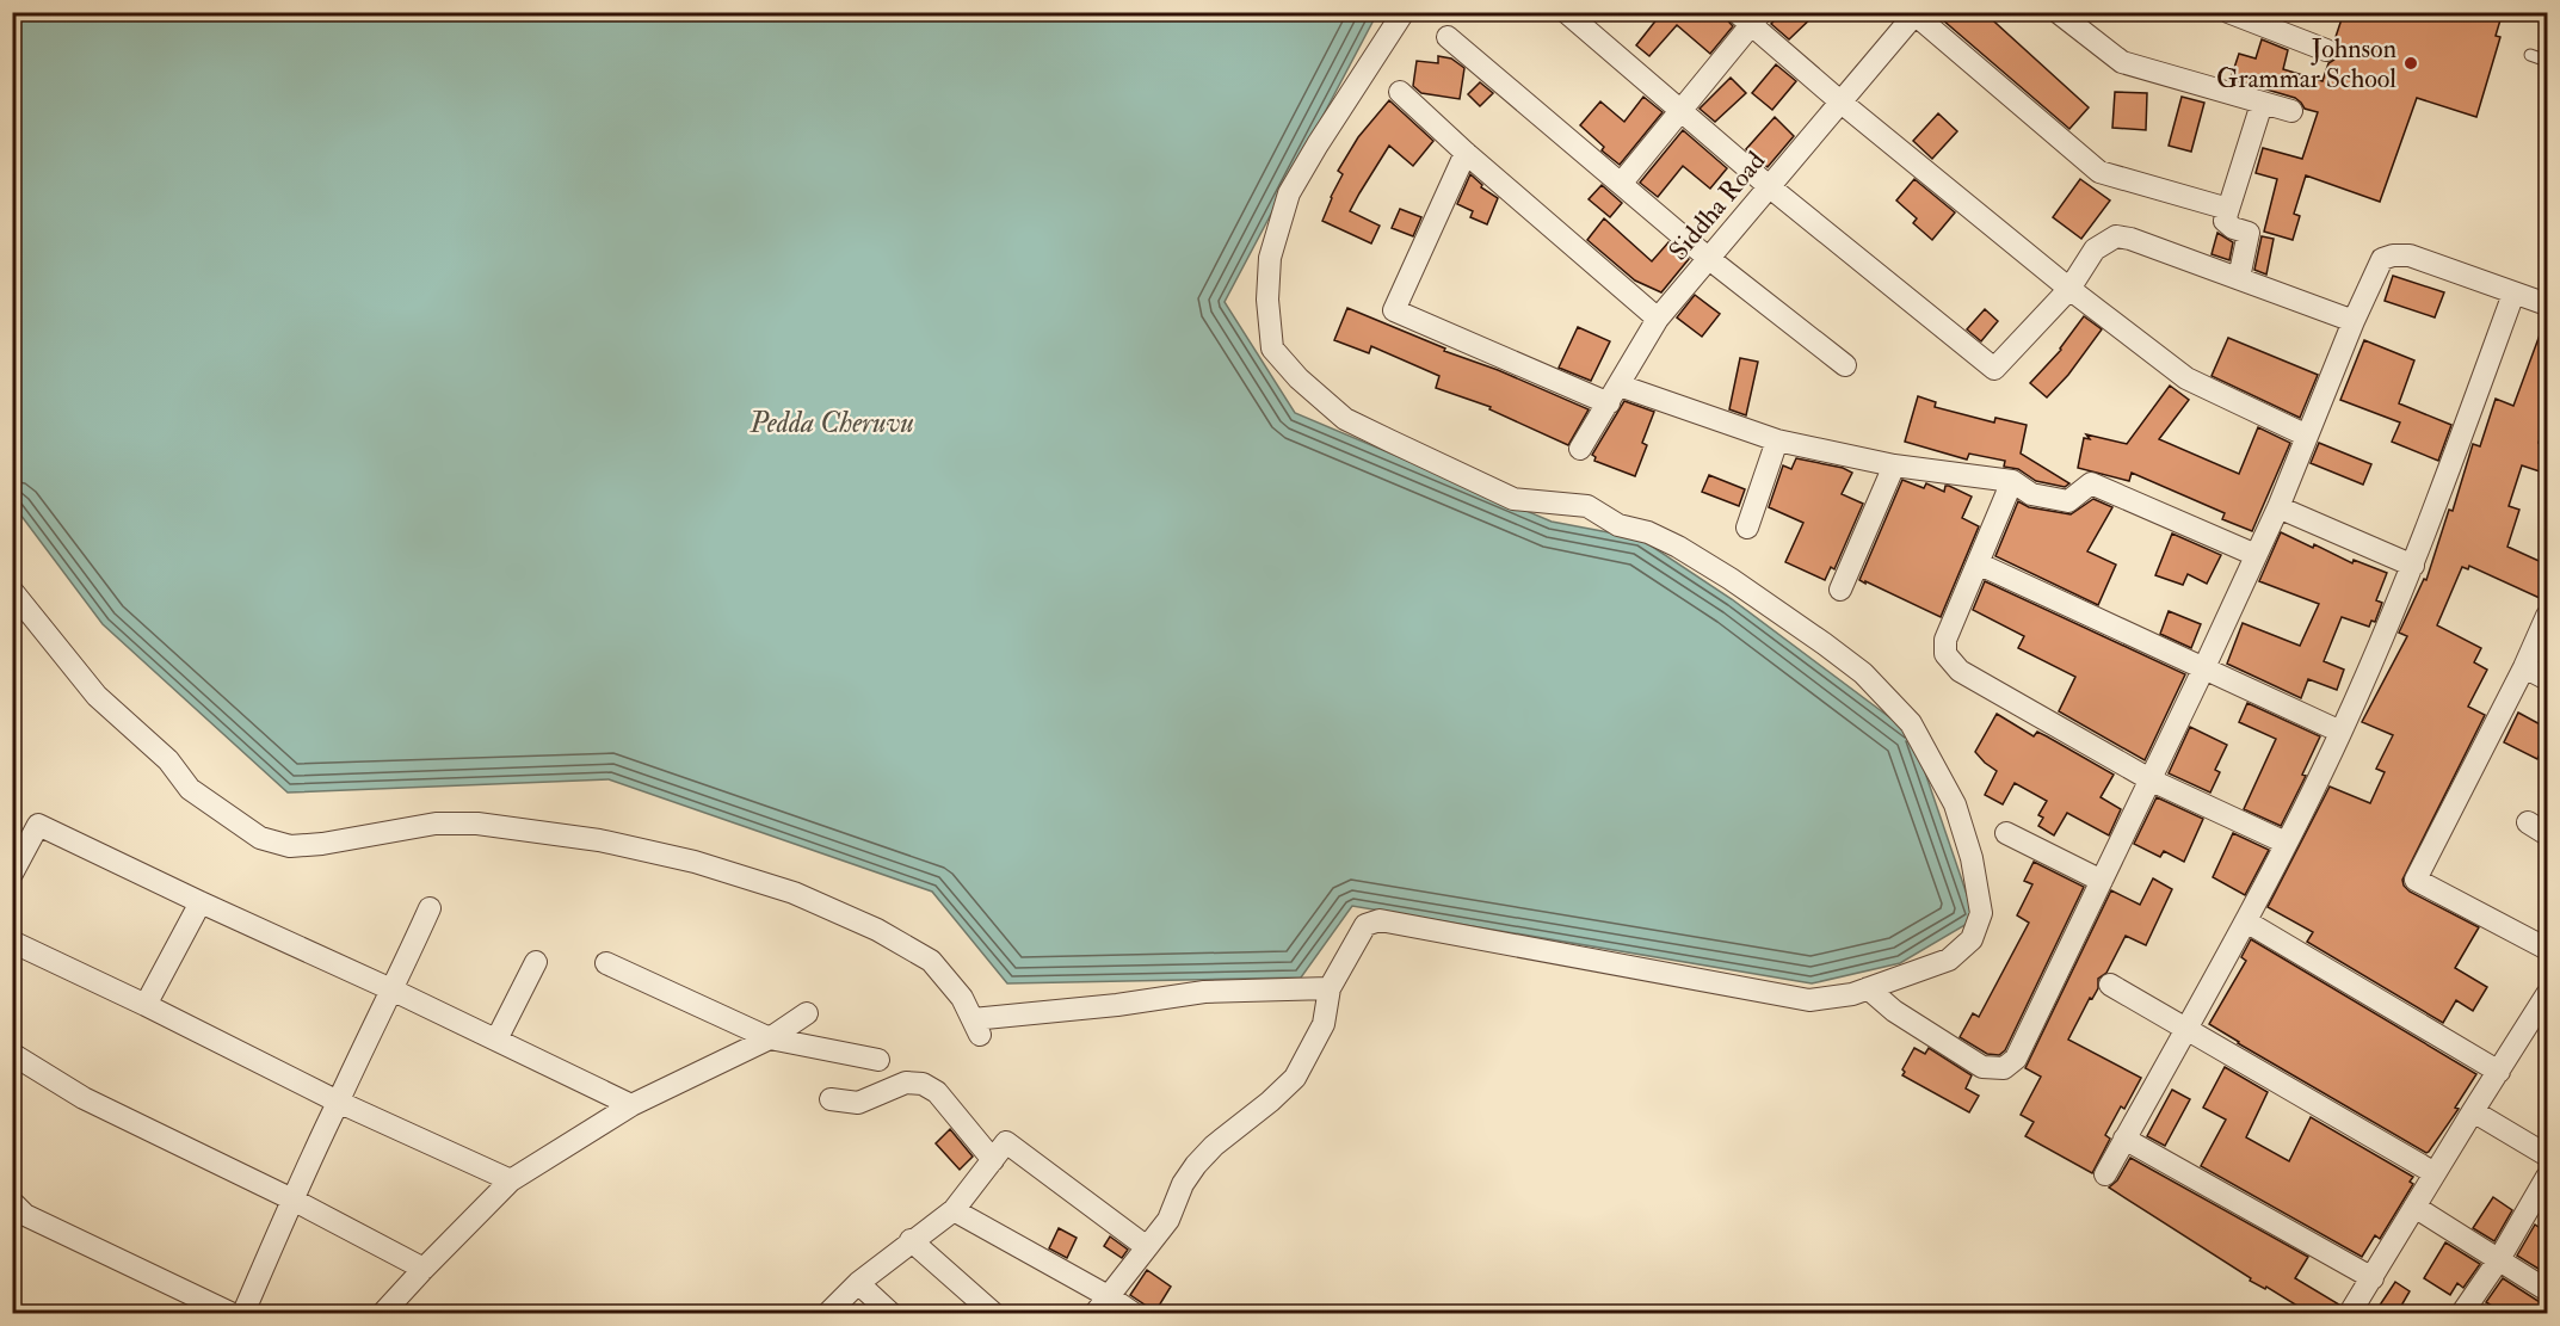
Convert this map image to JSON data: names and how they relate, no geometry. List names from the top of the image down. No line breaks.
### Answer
{"streets":{"street":["Siddha Road"]},"water":["Pedda Cheruvu"],"places":["Johnson Grammar School"]}
